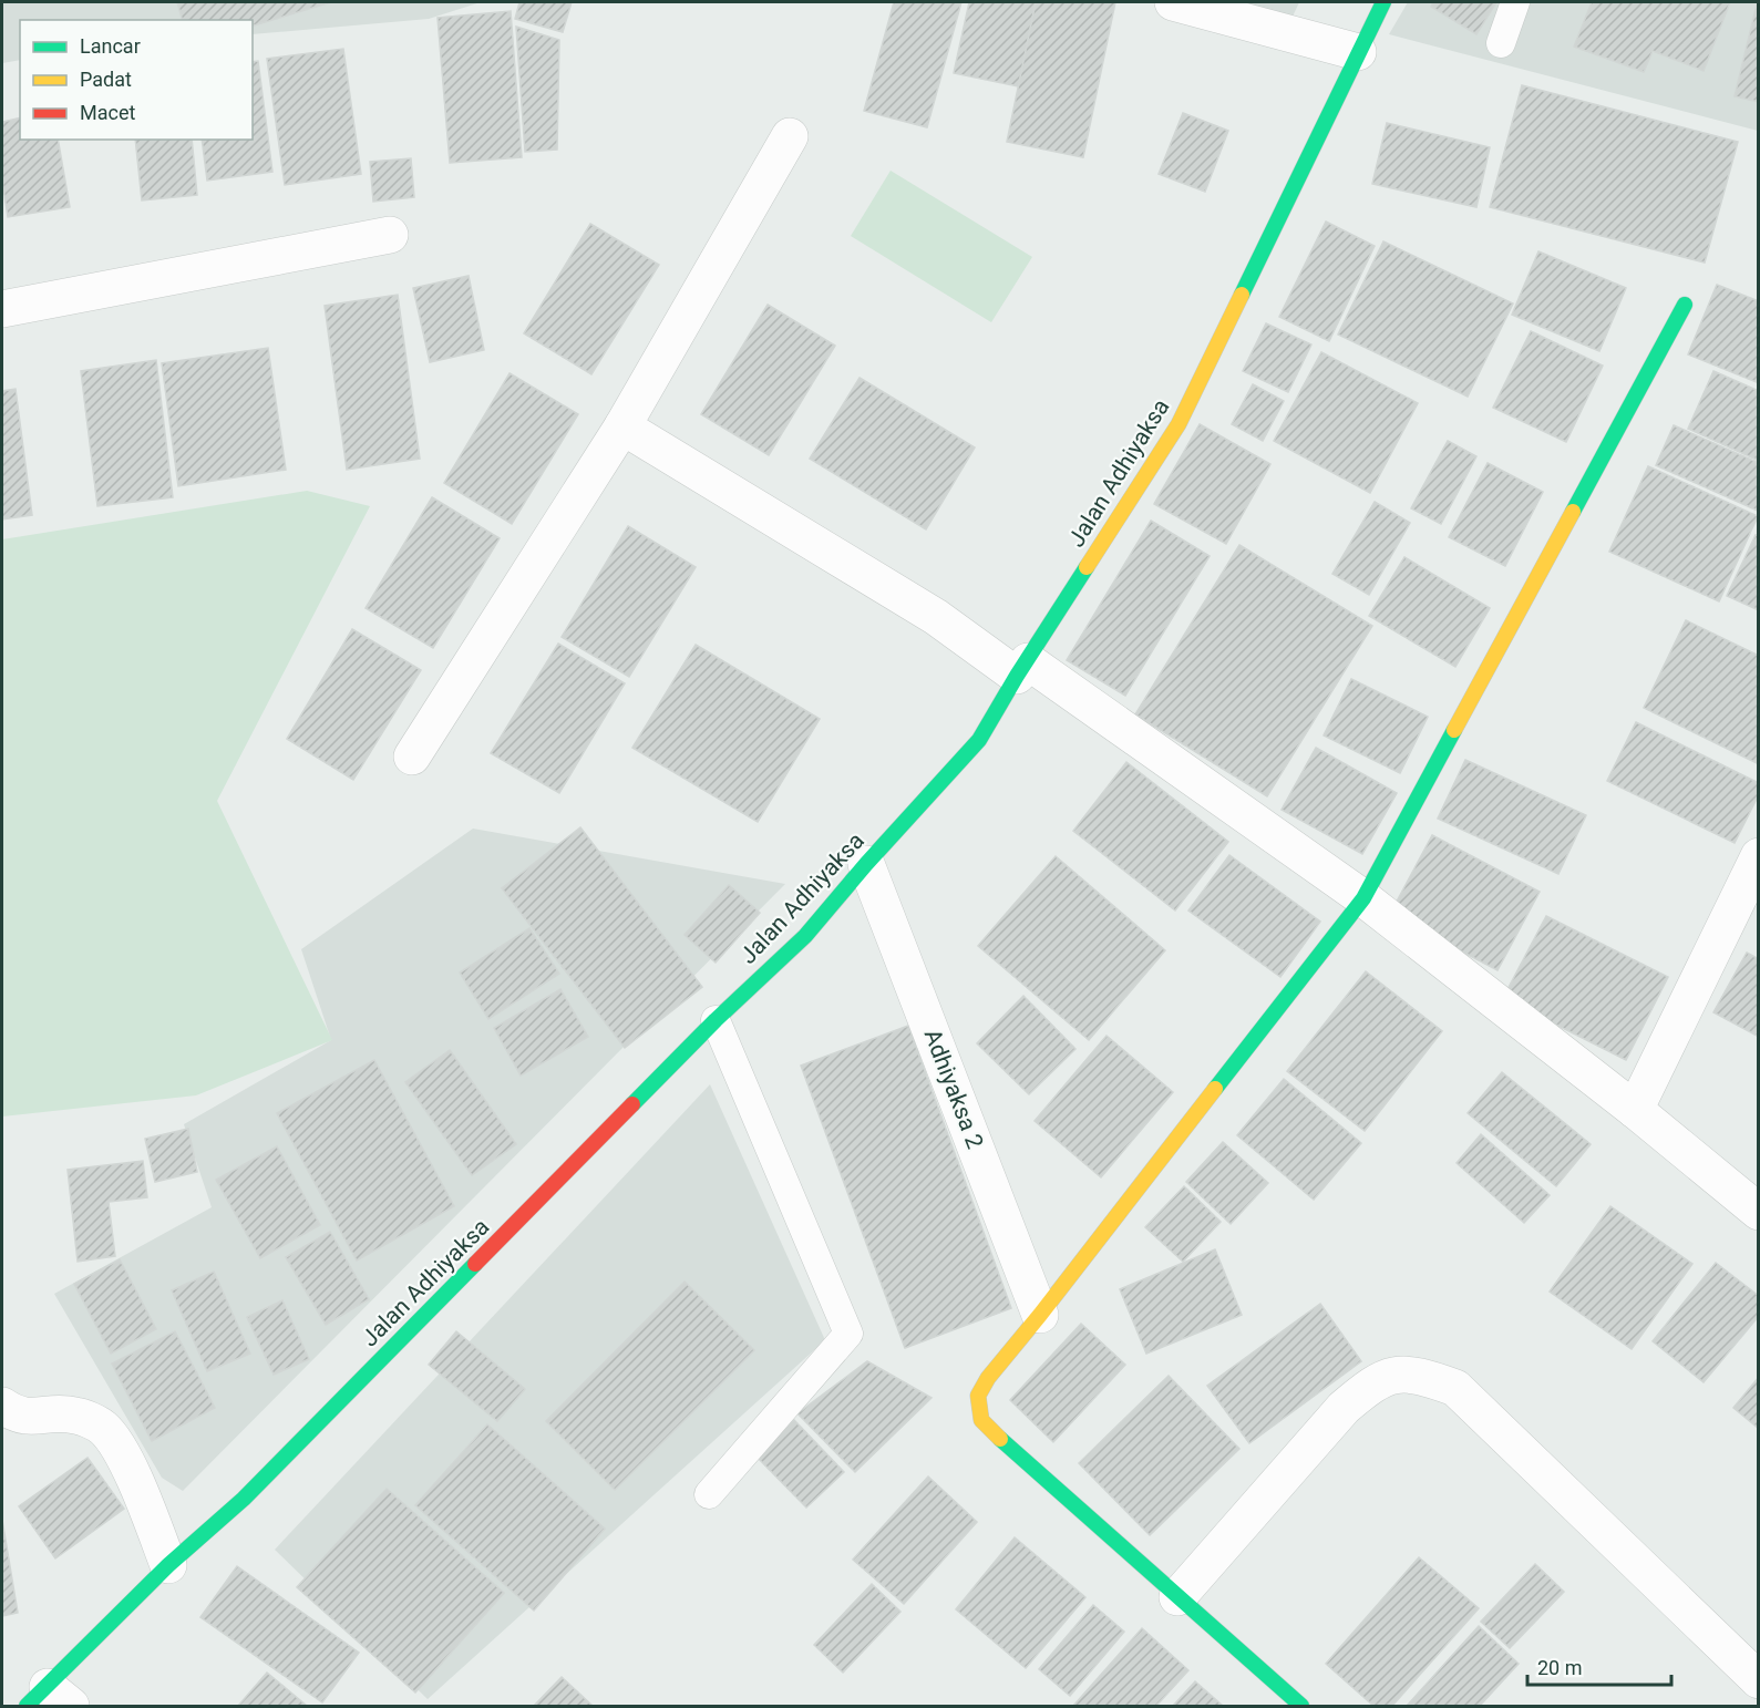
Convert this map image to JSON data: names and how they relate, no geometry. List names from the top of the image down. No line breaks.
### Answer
{"streets":{"main road":["Jalan Adhiyaksa"],"street":["Adhiyaksa 2"]},"crossings":[["Jalan Adhiyaksa","Adhiyaksa 2"]],"legend":["Lancar","Padat","Macet"],"scale_bar":"20 m"}
